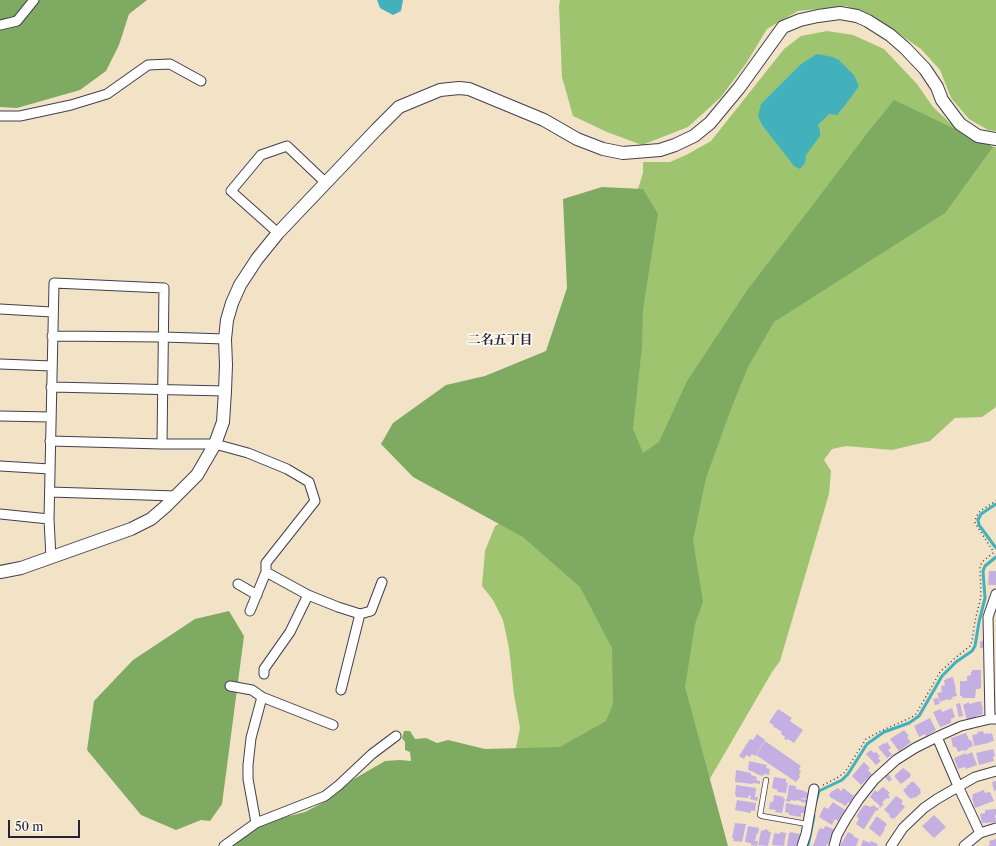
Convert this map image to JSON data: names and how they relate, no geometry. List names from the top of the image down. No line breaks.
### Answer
{"districts":["二名五丁目"],"scale_bar":"50 m"}
